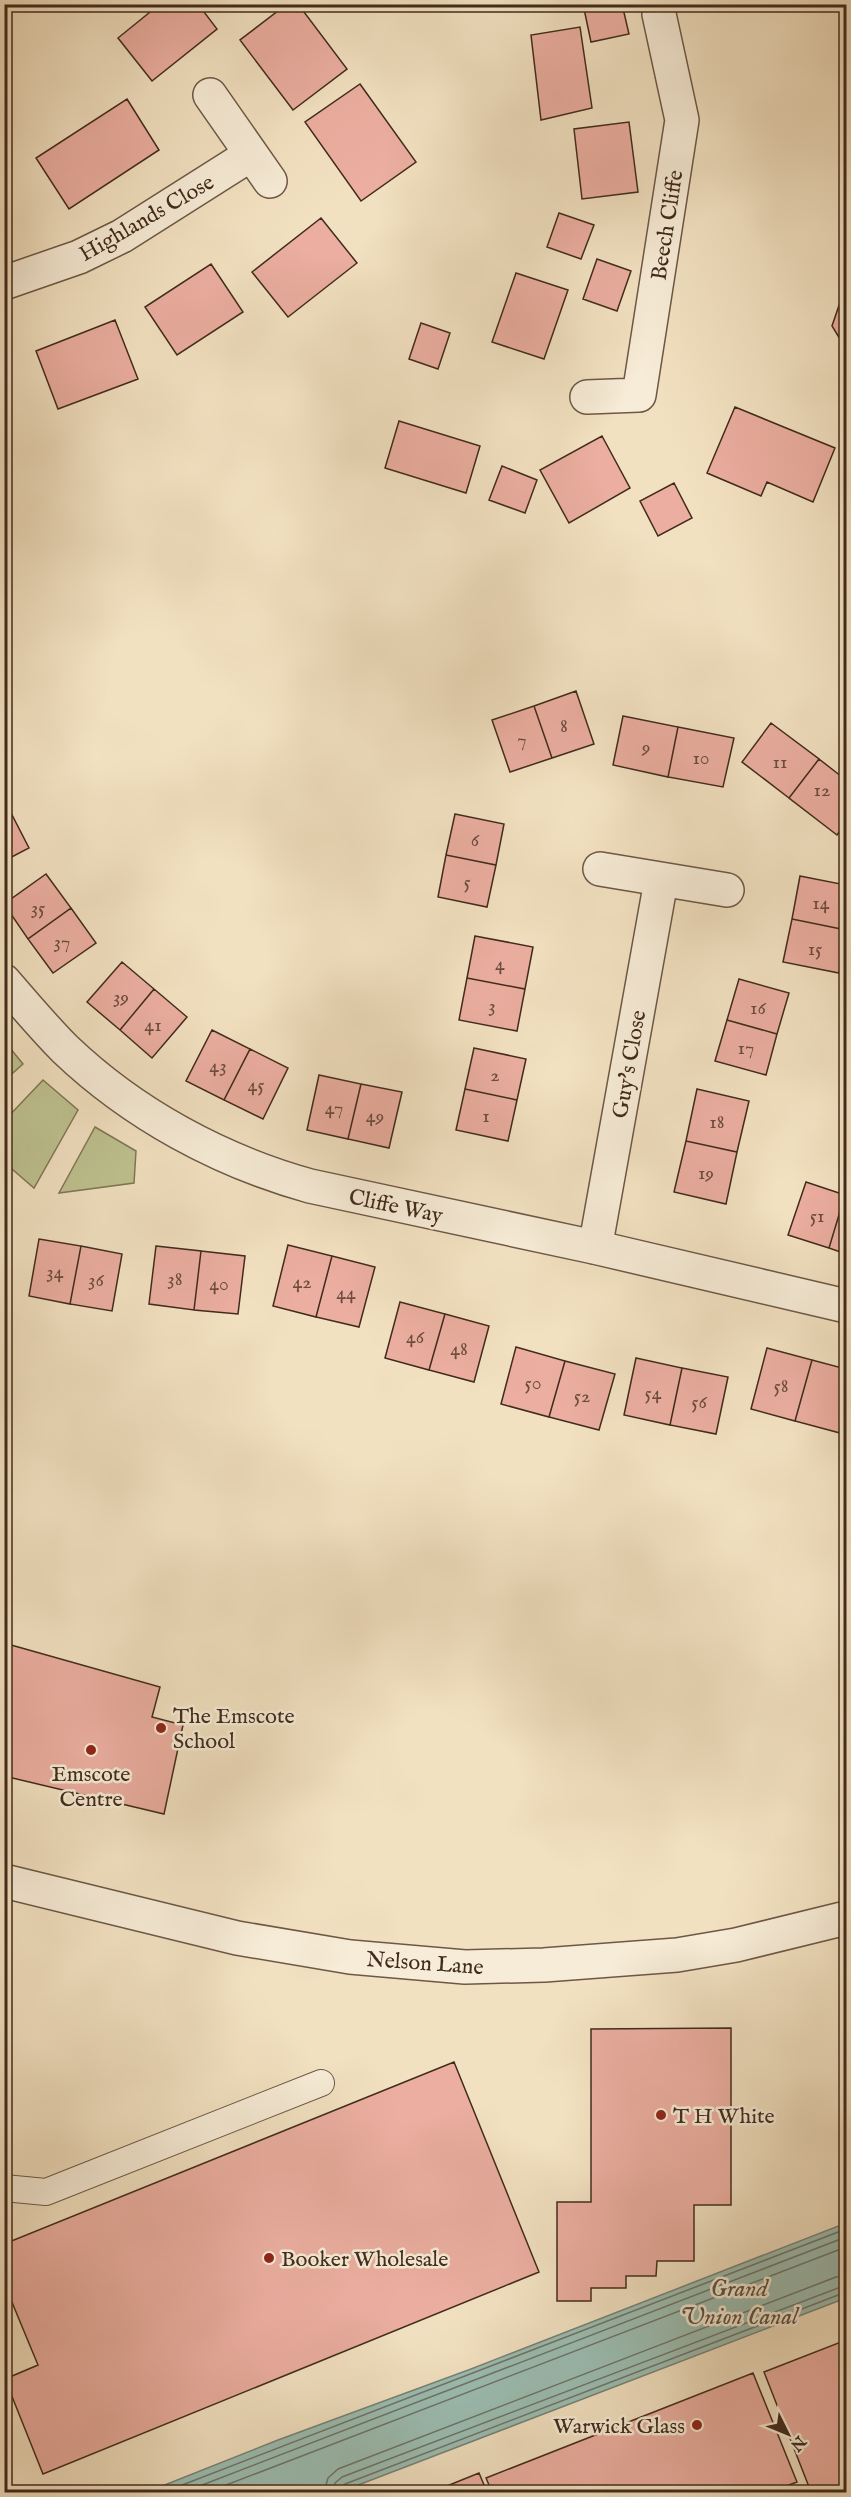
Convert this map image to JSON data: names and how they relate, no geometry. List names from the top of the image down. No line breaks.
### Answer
{"streets":{"street":["Highlands Close","Beech Cliffe","Guy's Close","Cliffe Way","Nelson Lane"]},"crossings":[["Guy's Close","Cliffe Way"]],"water":["Grand Union Canal"],"places":["The Emscote School","Emscote Centre","T H White","Booker Wholesale","Warwick Glass"],"house_numbers":["8","7","9","10","11","12","6","5","14","35","37","15","4","39","3","16","41","17","43","2","45","47","49","1","18","19","51","34","38","36","42","40","44","46","48","50","58","54","52","56"],"north":"bottom right"}
